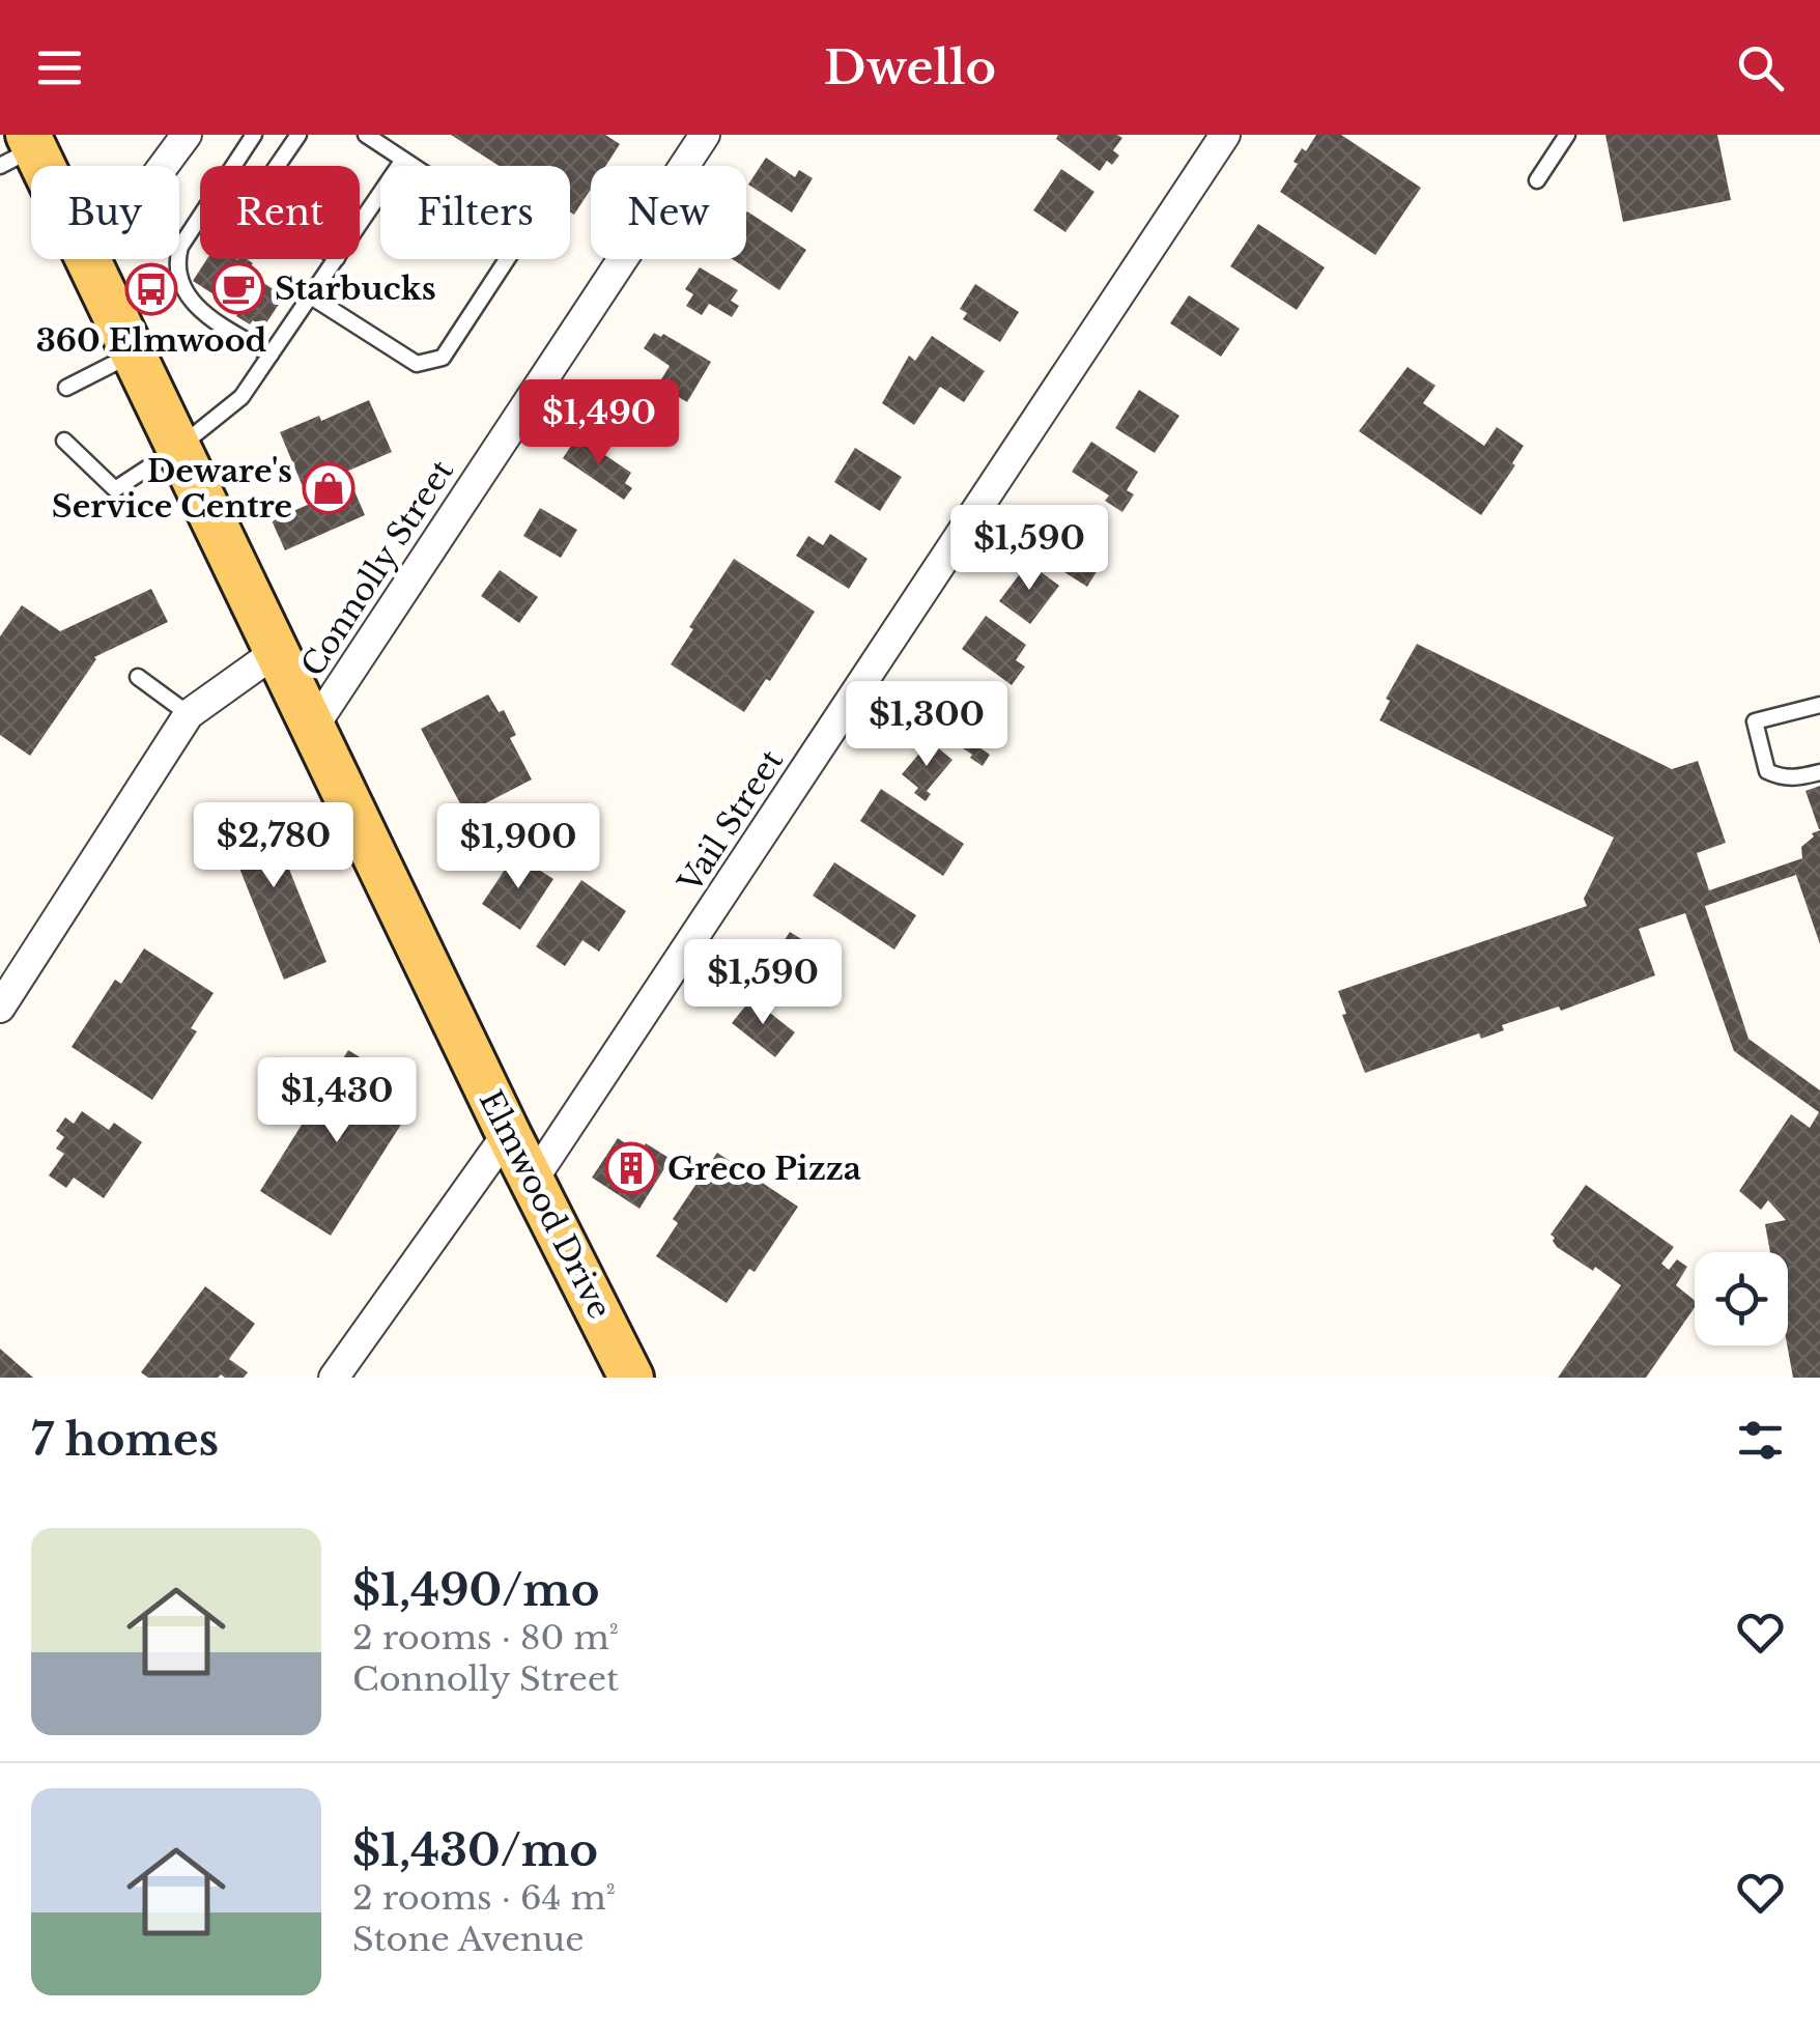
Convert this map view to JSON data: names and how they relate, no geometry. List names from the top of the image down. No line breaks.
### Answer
{"streets":{"main road":["Elmwood Drive"],"street":["Connolly Street","Vail Street"]},"crossings":[["Connolly Street","Elmwood Drive"],["Vail Street","Elmwood Drive"]],"places":{"cafe":["Starbucks"],"bus stop":["360 Elmwood"],"shop":["Deware's Service Centre"],"building":["Greco Pizza"]},"page":{"header":"Dwello","chip":["Buy","Rent","Filters","New"],"price":["$1,490","$1,590","$1,300","$2,780","$1,900","$1,590","$1,430"],"heading":"7 homes","list":[{"name":"$1,490/mo","note":"2 rooms · 80 m² · Connolly Street"},{"name":"$1,430/mo","note":"2 rooms · 64 m² · Stone Avenue"}]}}
